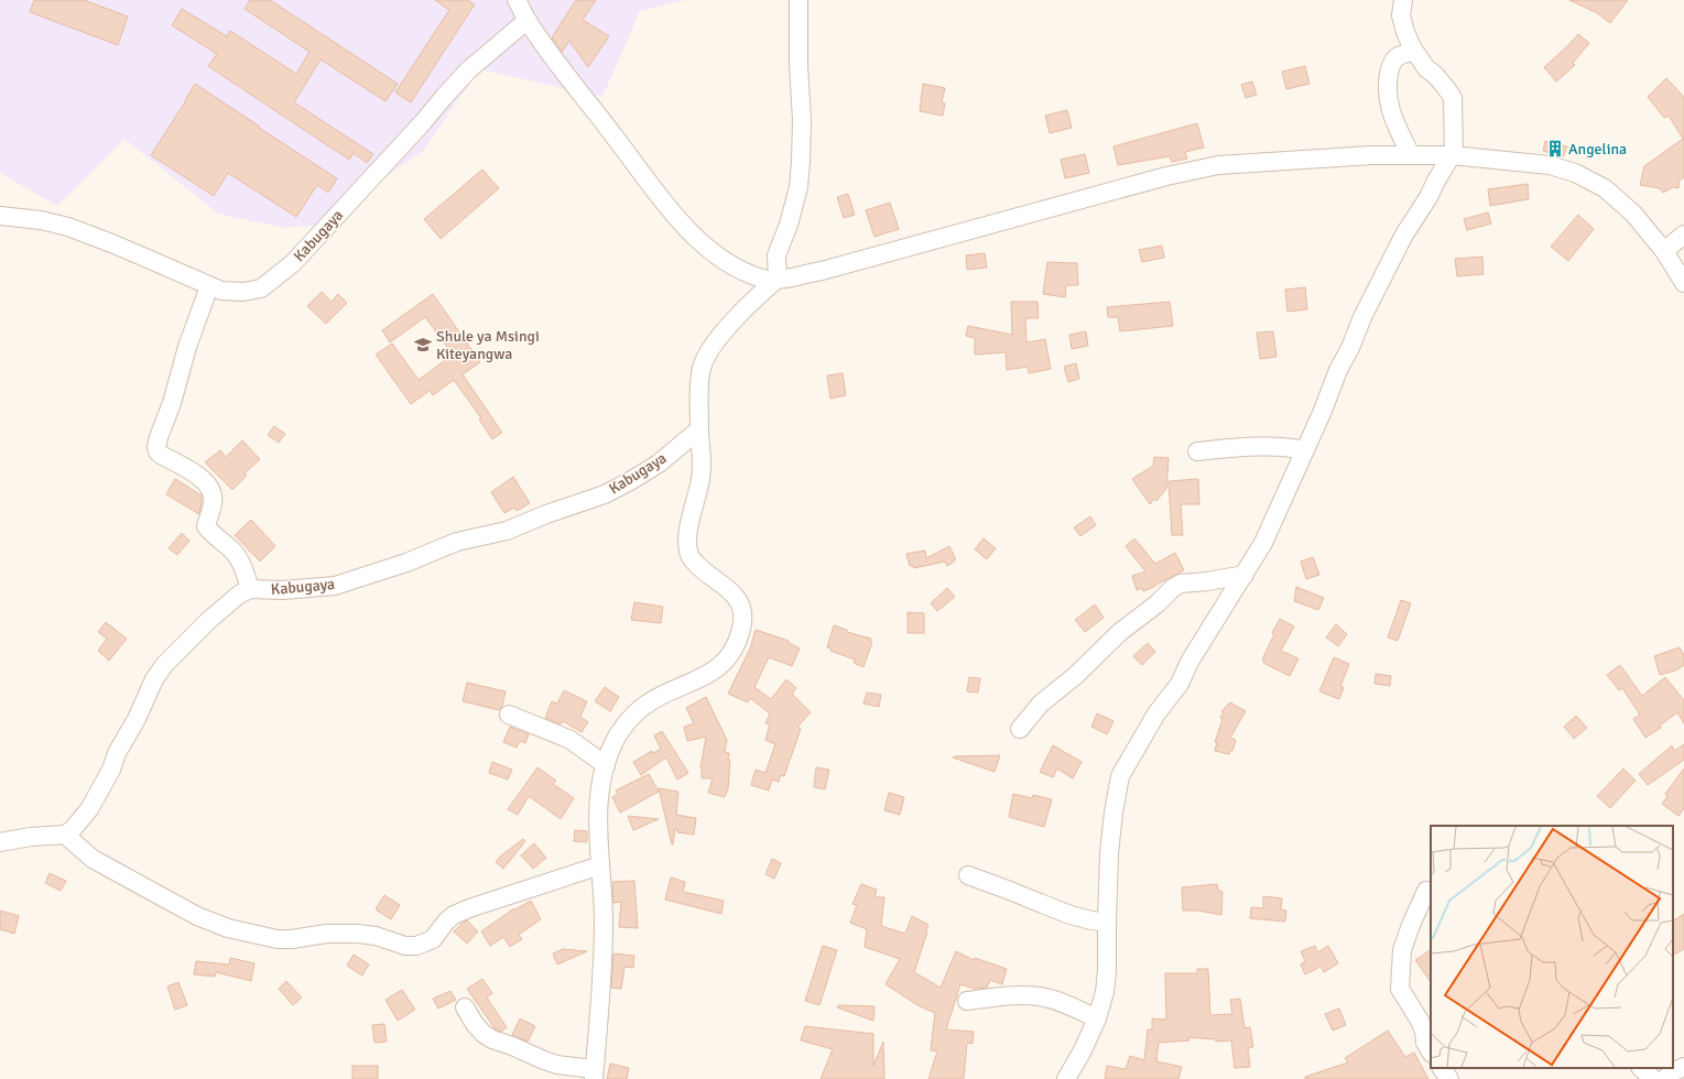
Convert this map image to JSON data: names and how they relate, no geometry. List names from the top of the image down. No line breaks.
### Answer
{"streets":{"street":["Kabugaya"]},"places":{"building":["Angelina"],"school or university":["Shule ya Msingi Kiteyangwa"]}}
